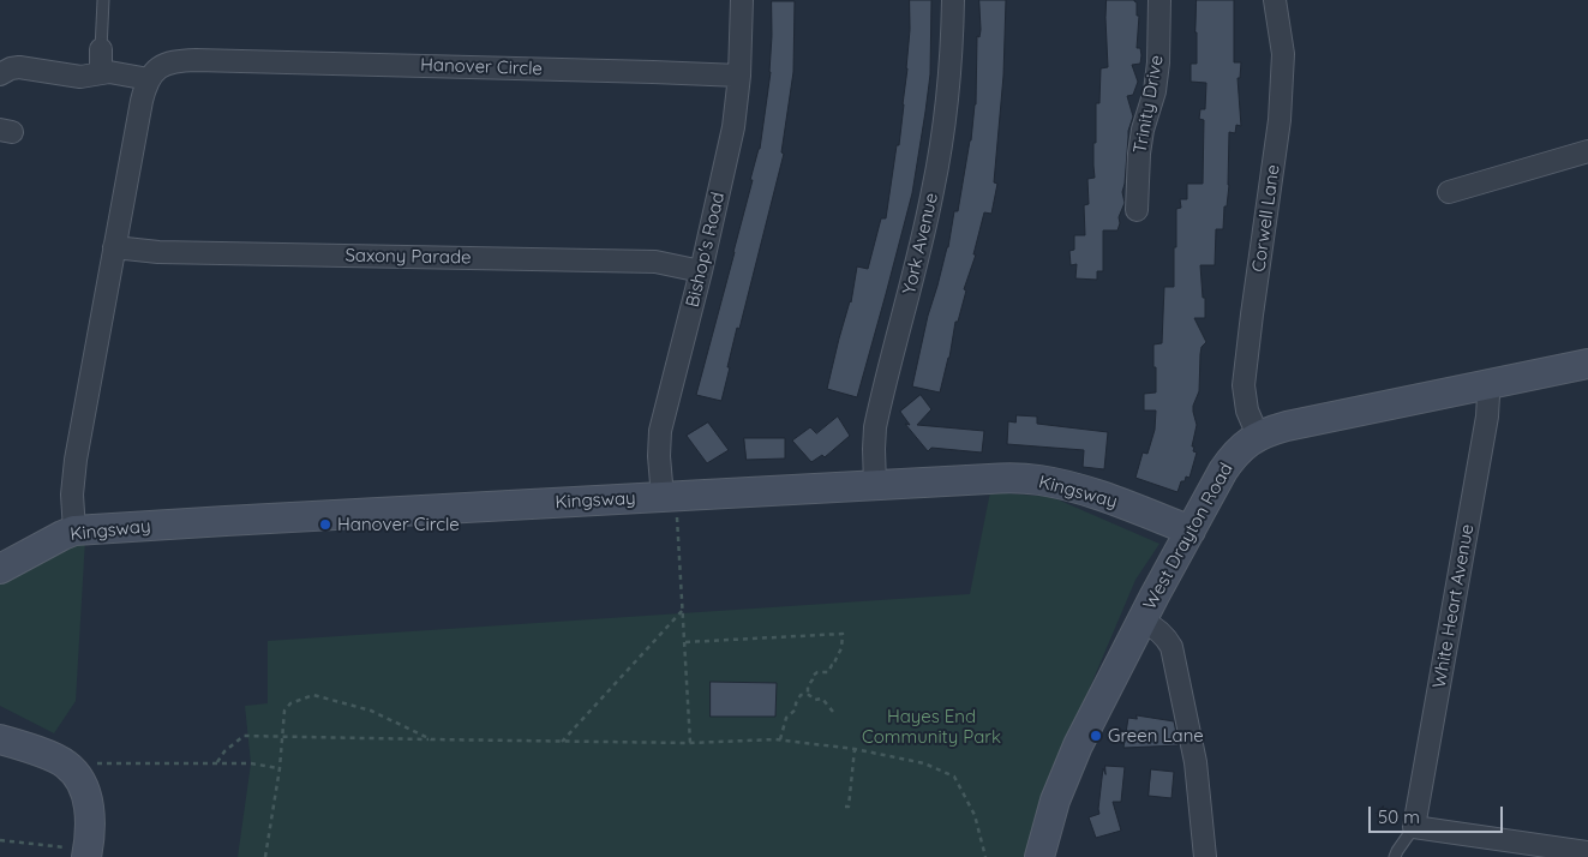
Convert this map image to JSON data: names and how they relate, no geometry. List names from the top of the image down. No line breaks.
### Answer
{"streets":{"street":["Hanover Circle","Trinity Drive","Corwell Lane","York Avenue","Bishop's Road","Saxony Parade","Kingsway","West Drayton Road","White Heart Avenue"]},"crossings":[["Hanover Circle","Bishop's Road"],["Corwell Lane","West Drayton Road"],["York Avenue","Kingsway"],["Bishop's Road","Saxony Parade"],["Bishop's Road","Kingsway"],["Kingsway","West Drayton Road"],["West Drayton Road","White Heart Avenue"]],"parks":["Hayes End Community Park"],"places":["Hanover Circle","Green Lane"],"scale_bar":"50 m"}
